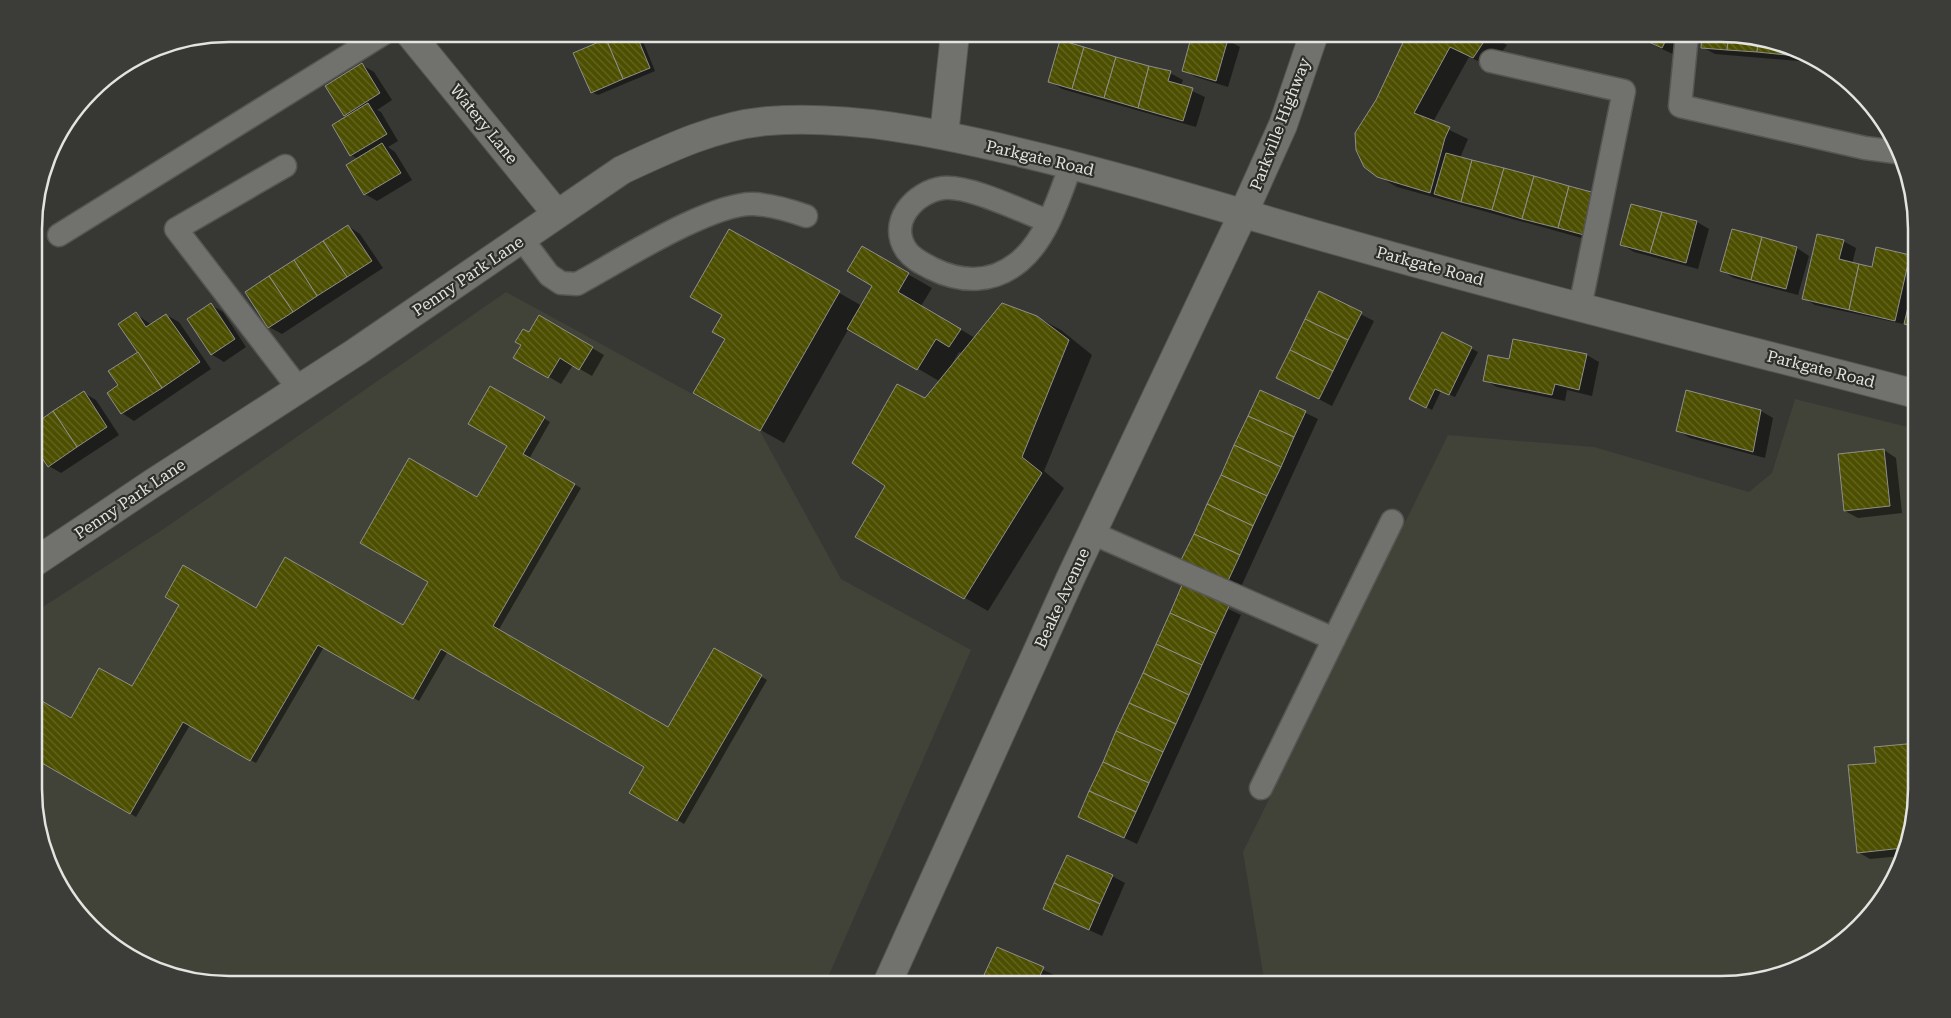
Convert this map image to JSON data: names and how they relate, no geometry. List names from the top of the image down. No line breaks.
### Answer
{"streets":{"street":["Watery Lane","Parkville Highway","Parkgate Road","Penny Park Lane","Beake Avenue"]},"crossings":[["Watery Lane","Penny Park Lane"],["Parkville Highway","Parkgate Road"],["Parkville Highway","Beake Avenue"],["Parkgate Road","Penny Park Lane"],["Parkgate Road","Beake Avenue"]]}
